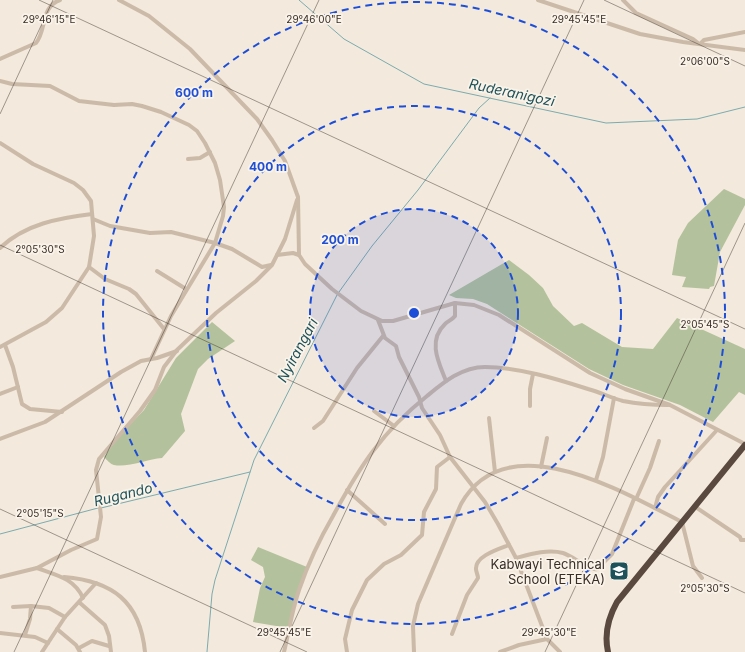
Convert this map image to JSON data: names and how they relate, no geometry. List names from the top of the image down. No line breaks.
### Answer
{"water":["Ruderanigozi","Nyirangari","Rugando"],"places":{"school or university":["Kabwayi Technical School (ETEKA)"]},"coordinates":["29°46'15\"E","29°46'00\"E","29°45'45\"E","2°06'00\"S","2°05'30\"S","2°05'45\"S","2°05'15\"S","29°45'30\"E"],"rings":["600 m","400 m","200 m"]}
